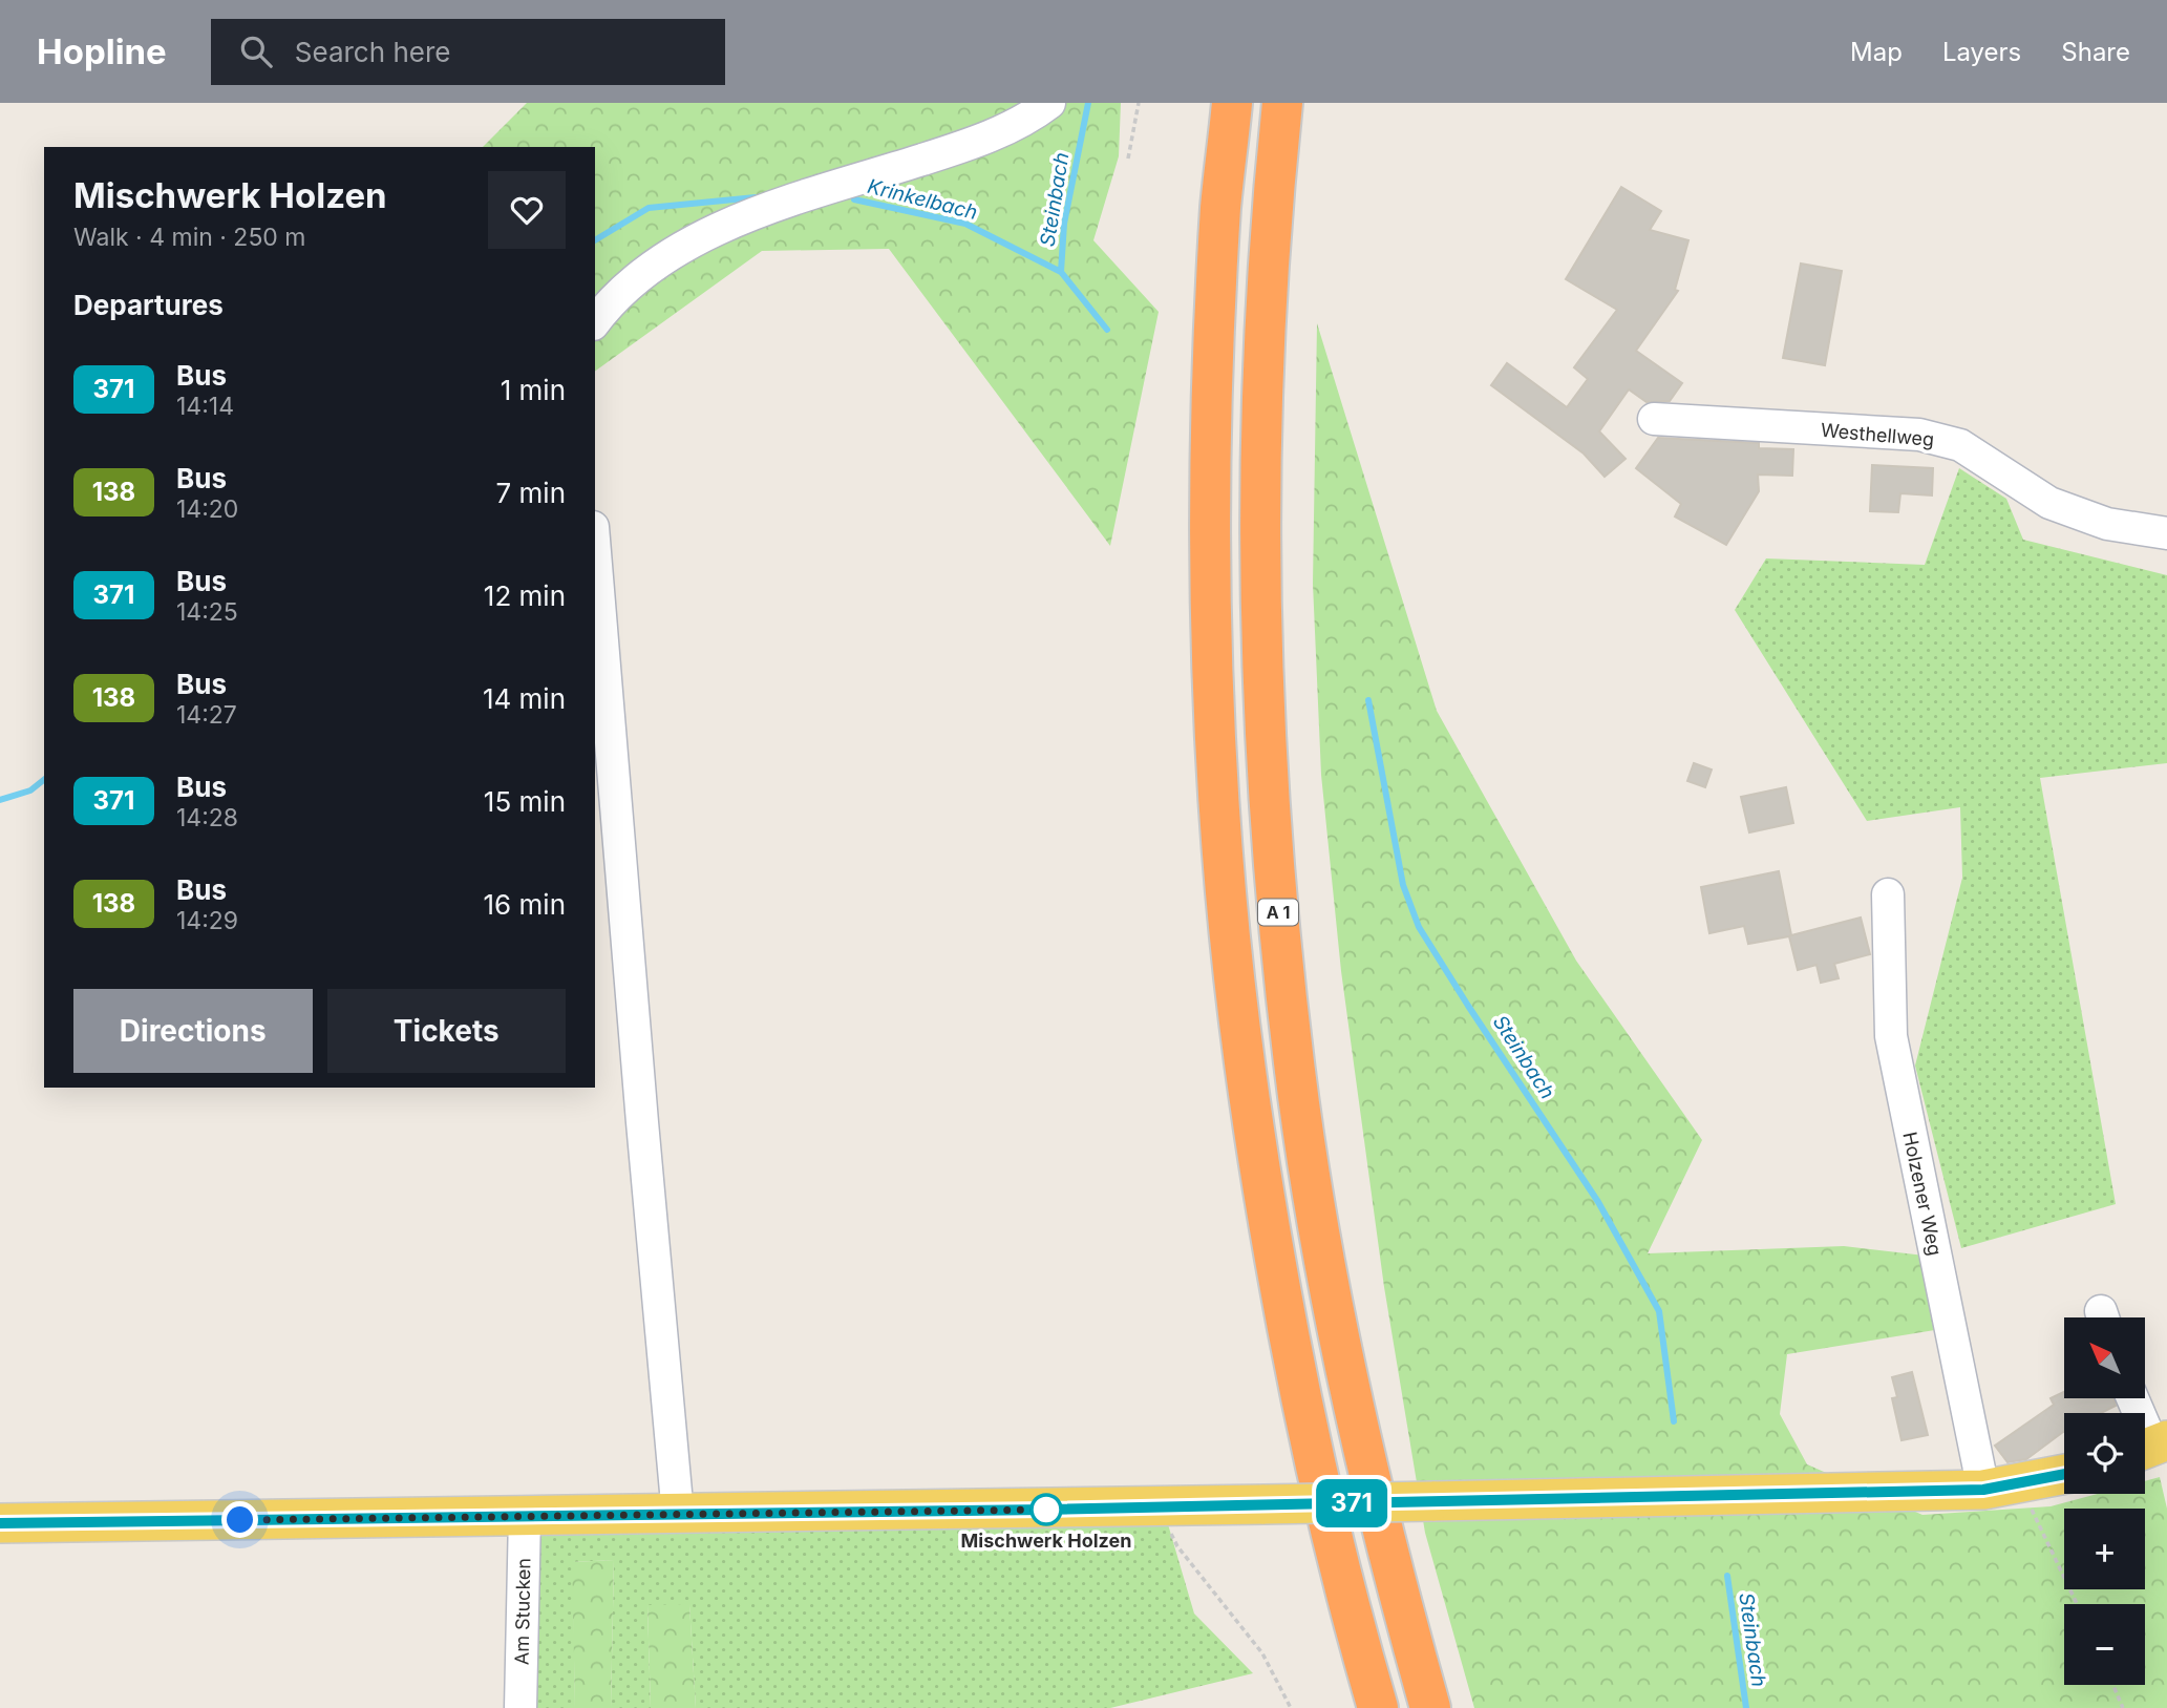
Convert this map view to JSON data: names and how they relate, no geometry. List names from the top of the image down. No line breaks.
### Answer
{"streets":{"highway":["A 1"],"street":["Westhellweg","Holzener Weg","Am Stucken"]},"water":["Krinkelbach","Steinbach"],"places":["Mischwerk Holzen"],"lines":["bus line 371"],"north":"top left","page":{"header":"Hopline","search":"Search here","nav":["Map","Layers","Share"],"on_map":"371","heading":[["Mischwerk Holzen","Walk · 4 min · 250 m"],"Departures"],"list":[{"mark":"371","name":"Bus","note":"14:14","value":"1 min"},{"mark":"138","name":"Bus","note":"14:20","value":"7 min"},{"mark":"371","name":"Bus","note":"14:25","value":"12 min"},{"mark":"138","name":"Bus","note":"14:27","value":"14 min"},{"mark":"371","name":"Bus","note":"14:28","value":"15 min"},{"mark":"138","name":"Bus","note":"14:29","value":"16 min"}],"buttons":["Directions","Tickets"],"map_buttons":["+","−"]}}
